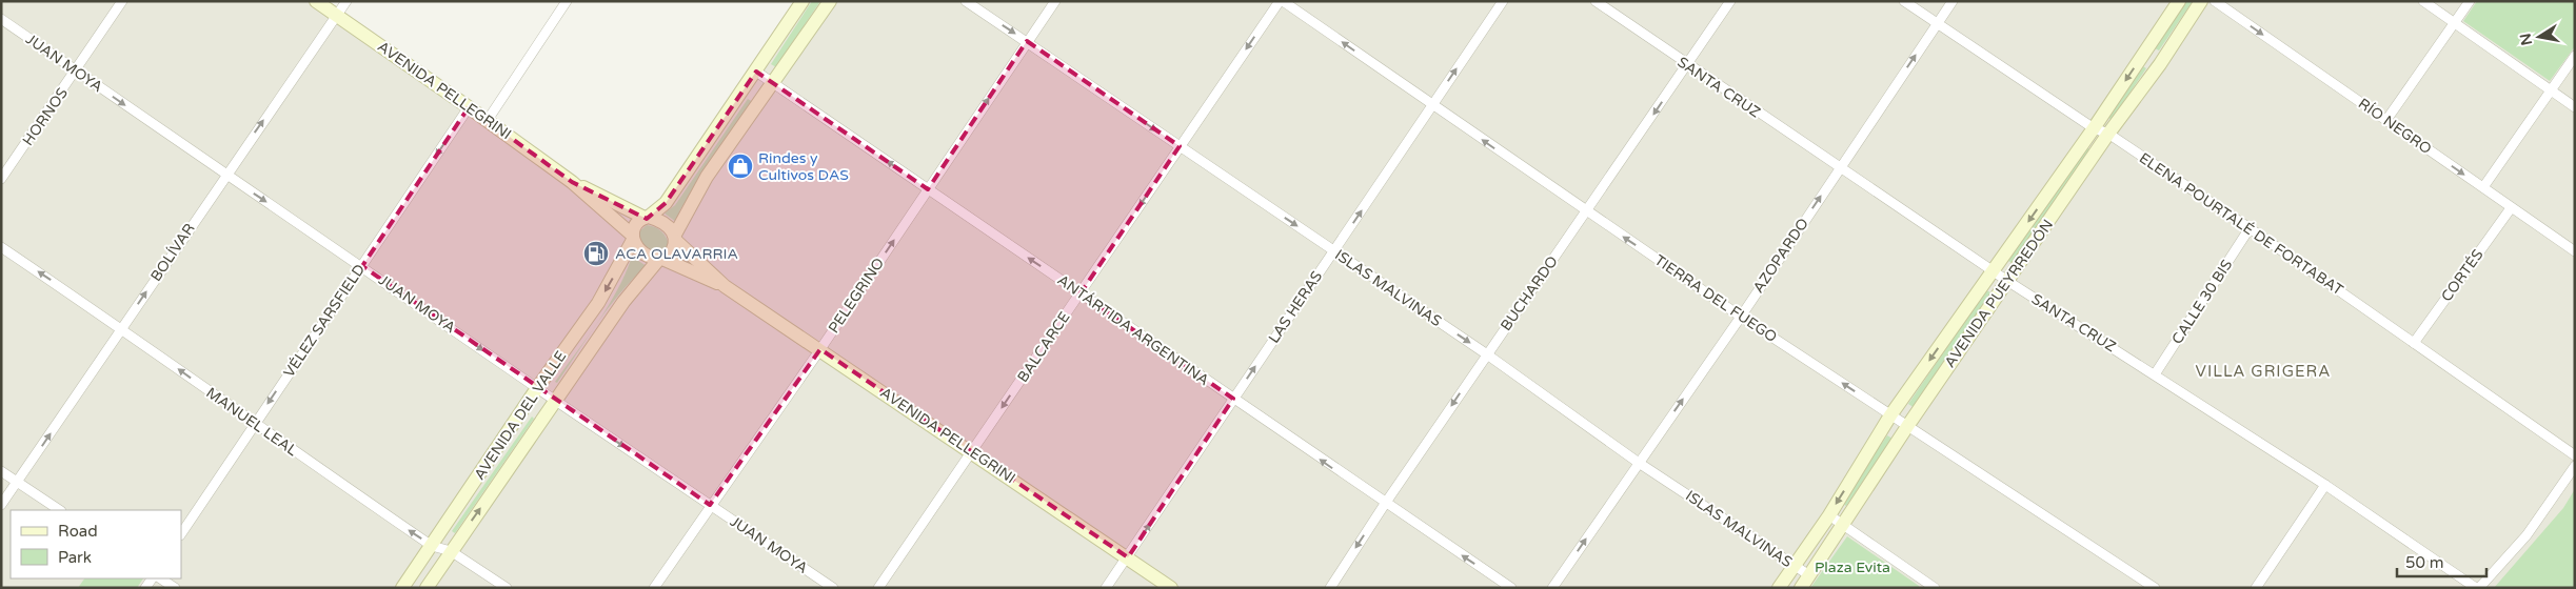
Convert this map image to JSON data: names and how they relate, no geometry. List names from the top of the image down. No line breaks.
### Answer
{"streets":{"main road":["AVENIDA PELLEGRINI","AVENIDA PUEYRREDÓN","AVENIDA DEL VALLE"],"street":["JUAN MOYA","SANTA CRUZ","HORNOS","RÍO NEGRO","ELENA POURTALÉ DE FORTABAT","BOLÍVAR","AZOPARDO","CORTÉS","ISLAS MALVINAS","BUCHARDO","PELEGRINO","TIERRA DEL FUEGO","CALLE 30 BIS","LAS HERAS","VÉLEZ SARSFIELD","ANTÁRTIDA ARGENTINA","BALCARCE","MANUEL LEAL"]},"crossings":[["JUAN MOYA","HORNOS"],["JUAN MOYA","BOLÍVAR"],["JUAN MOYA","PELEGRINO"],["JUAN MOYA","VÉLEZ SARSFIELD"],["JUAN MOYA","AVENIDA DEL VALLE"],["SANTA CRUZ","AZOPARDO"],["SANTA CRUZ","BUCHARDO"],["SANTA CRUZ","AVENIDA PUEYRREDÓN"],["SANTA CRUZ","CALLE 30 BIS"],["AVENIDA PELLEGRINI","BOLÍVAR"],["AVENIDA PELLEGRINI","PELEGRINO"],["AVENIDA PELLEGRINI","LAS HERAS"],["AVENIDA PELLEGRINI","VÉLEZ SARSFIELD"],["AVENIDA PELLEGRINI","BALCARCE"],["AVENIDA PELLEGRINI","AVENIDA DEL VALLE"],["RÍO NEGRO","CORTÉS"],["ELENA POURTALÉ DE FORTABAT","AZOPARDO"],["ELENA POURTALÉ DE FORTABAT","CORTÉS"],["ELENA POURTALÉ DE FORTABAT","AVENIDA PUEYRREDÓN"],["ELENA POURTALÉ DE FORTABAT","CALLE 30 BIS"],["BOLÍVAR","MANUEL LEAL"],["AZOPARDO","ISLAS MALVINAS"],["AZOPARDO","TIERRA DEL FUEGO"],["ISLAS MALVINAS","BUCHARDO"],["ISLAS MALVINAS","AVENIDA PUEYRREDÓN"],["ISLAS MALVINAS","PELEGRINO"],["ISLAS MALVINAS","LAS HERAS"],["ISLAS MALVINAS","BALCARCE"],["BUCHARDO","TIERRA DEL FUEGO"],["BUCHARDO","ANTÁRTIDA ARGENTINA"],["AVENIDA PUEYRREDÓN","TIERRA DEL FUEGO"],["PELEGRINO","ANTÁRTIDA ARGENTINA"],["TIERRA DEL FUEGO","LAS HERAS"],["TIERRA DEL FUEGO","BALCARCE"],["LAS HERAS","ANTÁRTIDA ARGENTINA"],["VÉLEZ SARSFIELD","MANUEL LEAL"],["ANTÁRTIDA ARGENTINA","BALCARCE"],["AVENIDA DEL VALLE","MANUEL LEAL"]],"one_way":["JUAN MOYA","RÍO NEGRO","BOLÍVAR","AZOPARDO","ISLAS MALVINAS","BUCHARDO","PELEGRINO","TIERRA DEL FUEGO","LAS HERAS","VÉLEZ SARSFIELD","ANTÁRTIDA ARGENTINA","BALCARCE","MANUEL LEAL"],"districts":["VILLA GRIGERA"],"parks":["Plaza Evita"],"places":{"shop":["Rindes y Cultivos DAS"],"fuel station":["ACA OLAVARRIA"]},"legend":["Road","Park"],"scale_bar":"50 m","north":"left"}
